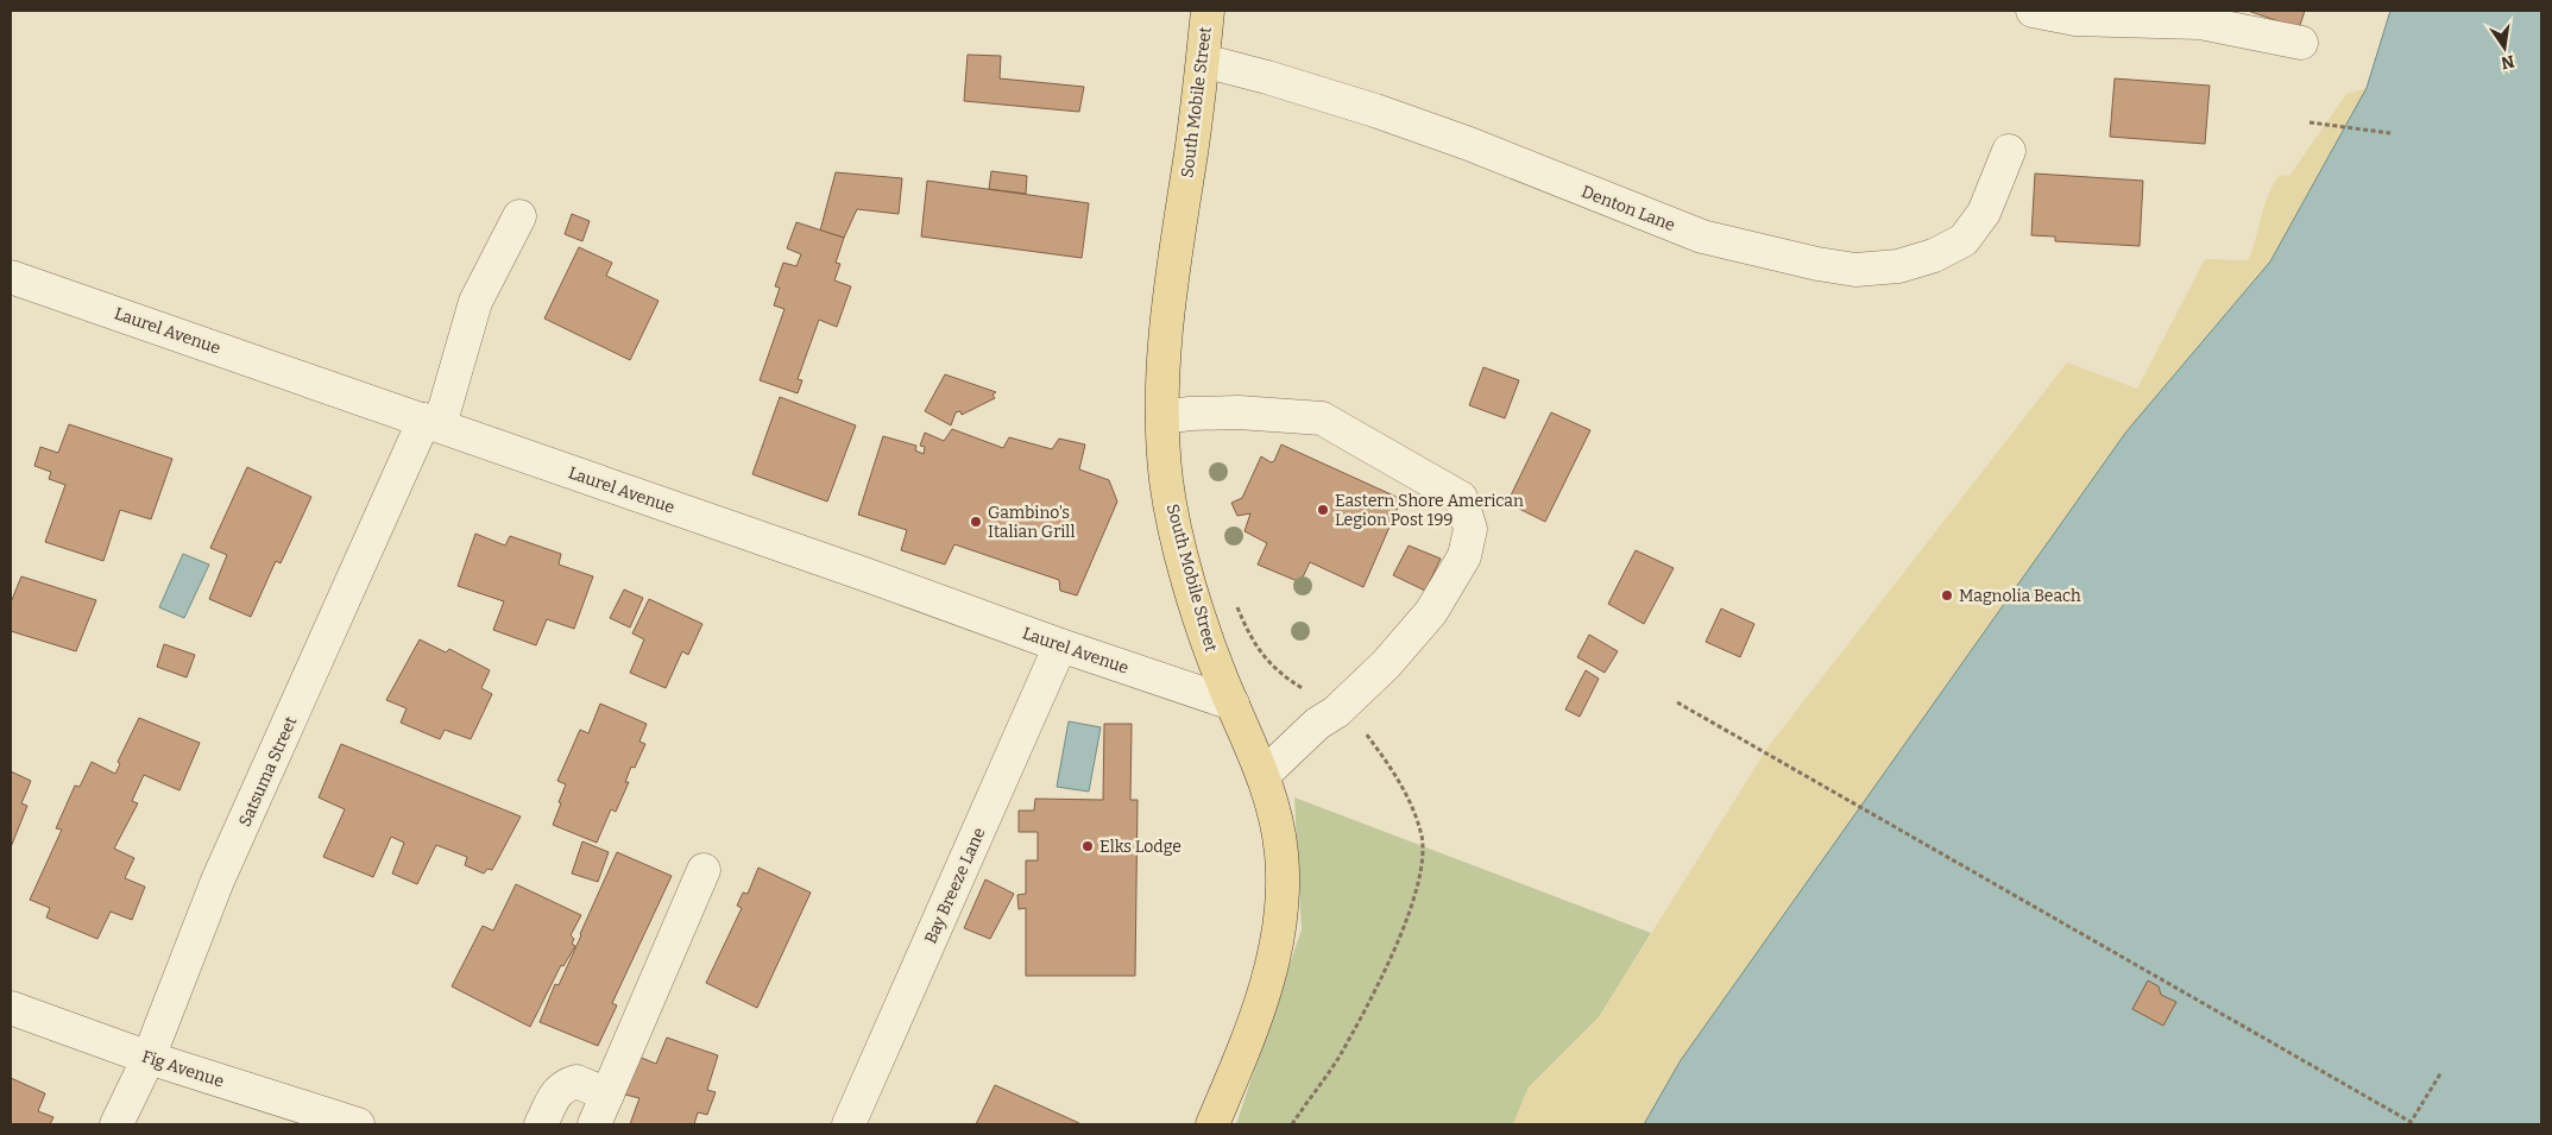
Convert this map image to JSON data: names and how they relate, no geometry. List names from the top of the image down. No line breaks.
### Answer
{"streets":{"main road":["South Mobile Street"],"street":["Denton Lane","Laurel Avenue","Satsuma Street","Bay Breeze Lane","Fig Avenue"]},"crossings":[["South Mobile Street","Denton Lane"],["South Mobile Street","Laurel Avenue"],["Laurel Avenue","Satsuma Street"],["Laurel Avenue","Bay Breeze Lane"],["Satsuma Street","Fig Avenue"]],"places":["Eastern Shore American Legion Post 199","Gambino's Italian Grill","Magnolia Beach","Elks Lodge"],"north":"bottom"}
